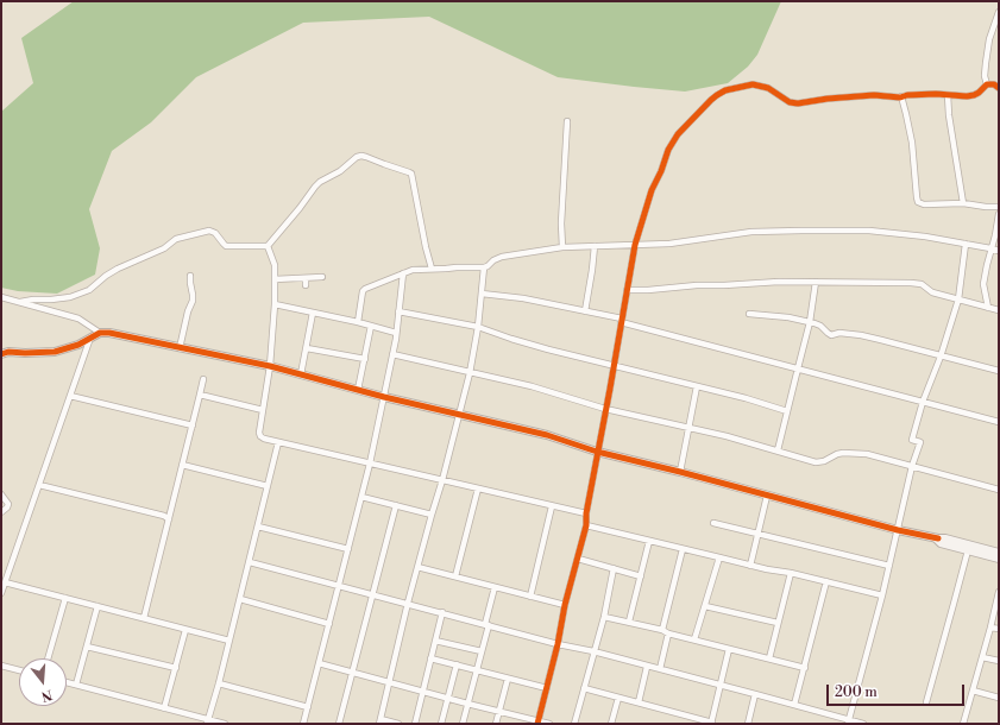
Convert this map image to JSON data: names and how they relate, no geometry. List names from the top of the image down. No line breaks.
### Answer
{"scale_bar":"200 m","north":"bottom"}
